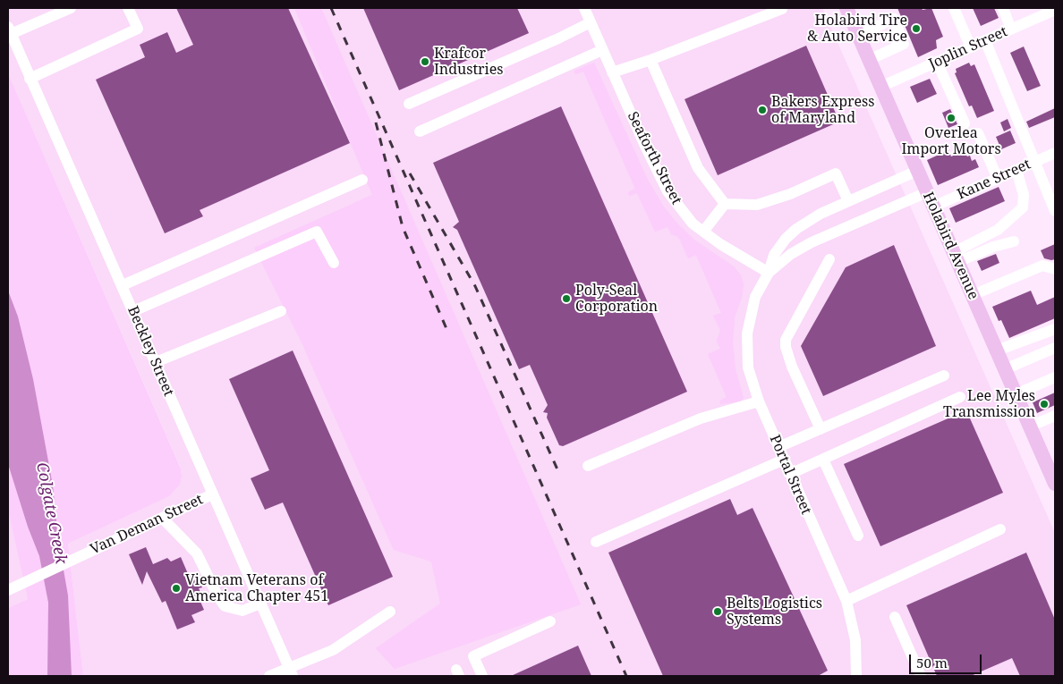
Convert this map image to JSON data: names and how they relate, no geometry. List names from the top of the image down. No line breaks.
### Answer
{"streets":{"main road":["Holabird Avenue"],"street":["Joplin Street","Seaforth Street","Kane Street","Beckley Street","Portal Street","Van Deman Street"]},"crossings":[["Joplin Street","Holabird Avenue"],["Seaforth Street","Portal Street"],["Kane Street","Holabird Avenue"],["Holabird Avenue","Portal Street"],["Beckley Street","Van Deman Street"]],"water":["Colgate Creek"],"places":["Holabird Tire & Auto Service","Krafcor Industries","Bakers Express of Maryland","Overlea Import Motors","Poly-Seal Corporation","Lee Myles Transmission","Vietnam Veterans of America Chapter 451","Belts Logistics Systems"],"scale_bar":"50 m"}
